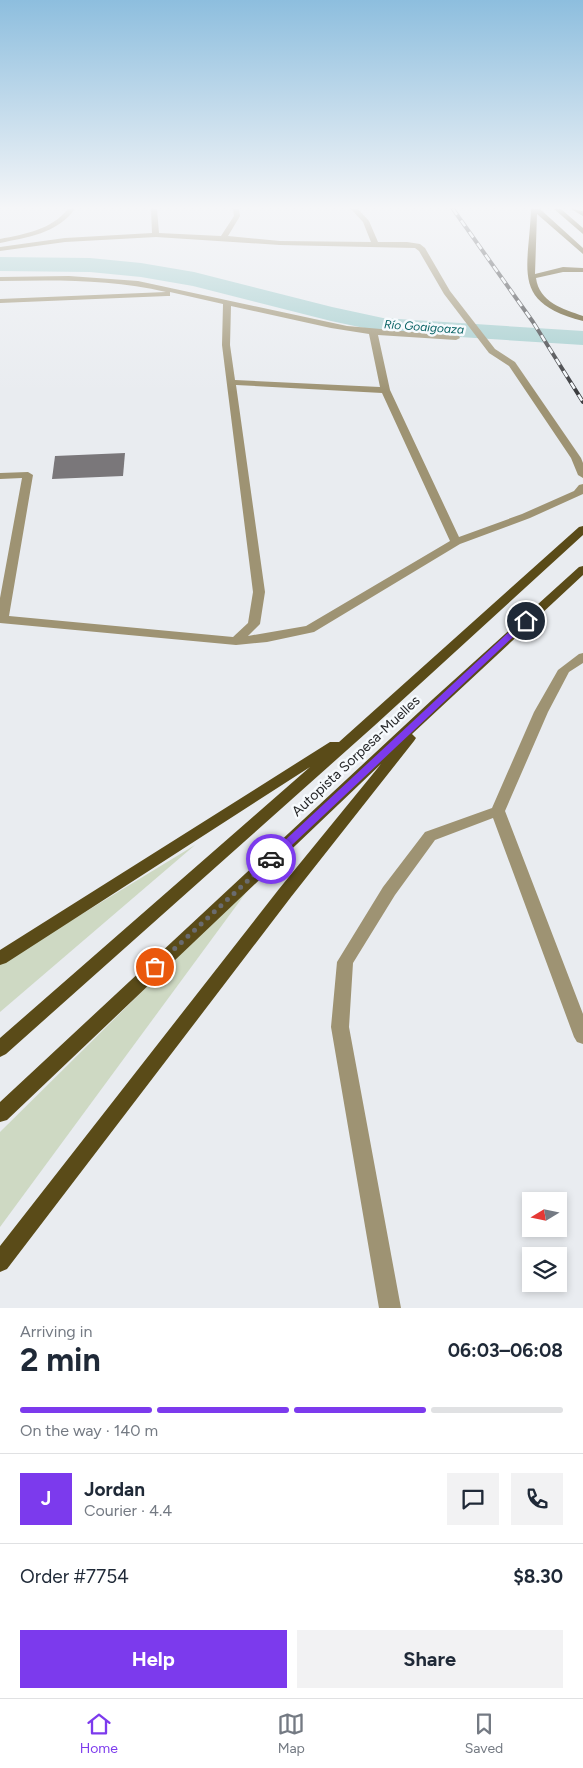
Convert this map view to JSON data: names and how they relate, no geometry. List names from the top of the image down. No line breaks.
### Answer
{"streets":{"main road":["Autopista Sorpesa-Muelles"]},"water":["Río Goaigoaza"],"north":"left","page":{"heading":["2 min","Arriving in","06:03–06:08"],"panel":["Jordan","Courier · 4.4","Order #7754","$8.30"],"bar":"On the way · 140 m","round":"J","buttons":["Help","Share"],"tabs":["Home","Map","Saved"]}}
